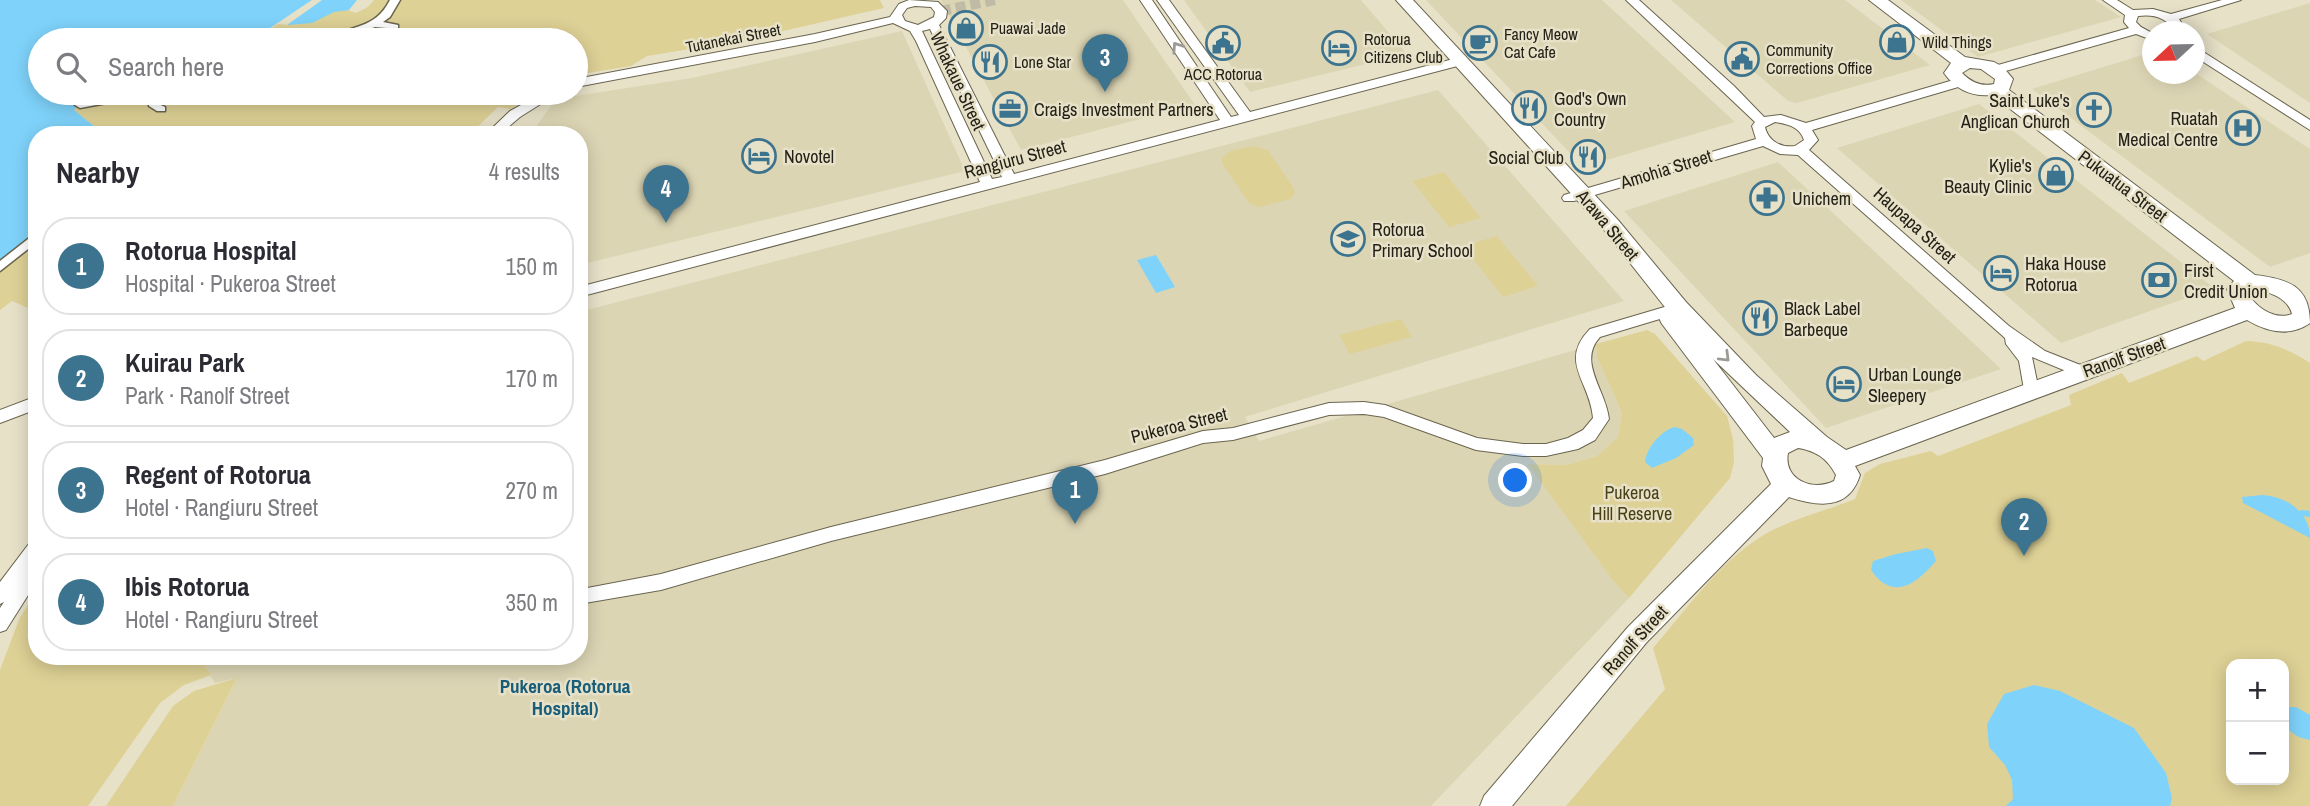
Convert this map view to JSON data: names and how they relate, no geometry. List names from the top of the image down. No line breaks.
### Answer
{"streets":{"main road":["Pukuatua Street","Arawa Street","Ranolf Street"],"street":["Tutanekai Street","Whakaue Street","Rangiuru Street","Amohia Street","Haupapa Street","Pukeroa Street"]},"crossings":[["Tutanekai Street","Whakaue Street"],["Whakaue Street","Rangiuru Street"],["Rangiuru Street","Arawa Street"],["Amohia Street","Arawa Street"],["Arawa Street","Ranolf Street"],["Arawa Street","Pukeroa Street"],["Haupapa Street","Ranolf Street"]],"districts":["Pukeroa (Rotorua Hospital)"],"parks":["Pukeroa Hill Reserve"],"places":{"shop":["Puawai Jade","Wild Things","Kylie's Beauty Clinic"],"public building":["ACC Rotorua","Community Corrections Office"],"cafe":["Fancy Meow Cat Cafe"],"hotel":["Rotorua Citizens Club","Novotel","Haka House Rotorua","Urban Lounge Sleepery"],"restaurant":["Lone Star","God's Own Country","Social Club","Black Label Barbeque"],"office":["Craigs Investment Partners"],"church":["Saint Luke's Anglican Church"],"hospital":["Ruatah Medical Centre"],"pharmacy":["Unichem"],"school or university":["Rotorua Primary School"],"bank":["First Credit Union"]},"north":"left","page":{"search":"Search here","pins":["3","4","1","2"],"heading":["Nearby","4 results"],"list":[{"mark":"1","name":"Rotorua Hospital","note":"Hospital · Pukeroa Street","value":"150 m"},{"mark":"2","name":"Kuirau Park","note":"Park · Ranolf Street","value":"170 m"},{"mark":"3","name":"Regent of Rotorua","note":"Hotel · Rangiuru Street","value":"270 m"},{"mark":"4","name":"Ibis Rotorua","note":"Hotel · Rangiuru Street","value":"350 m"}],"map_buttons":["+","−"]}}
